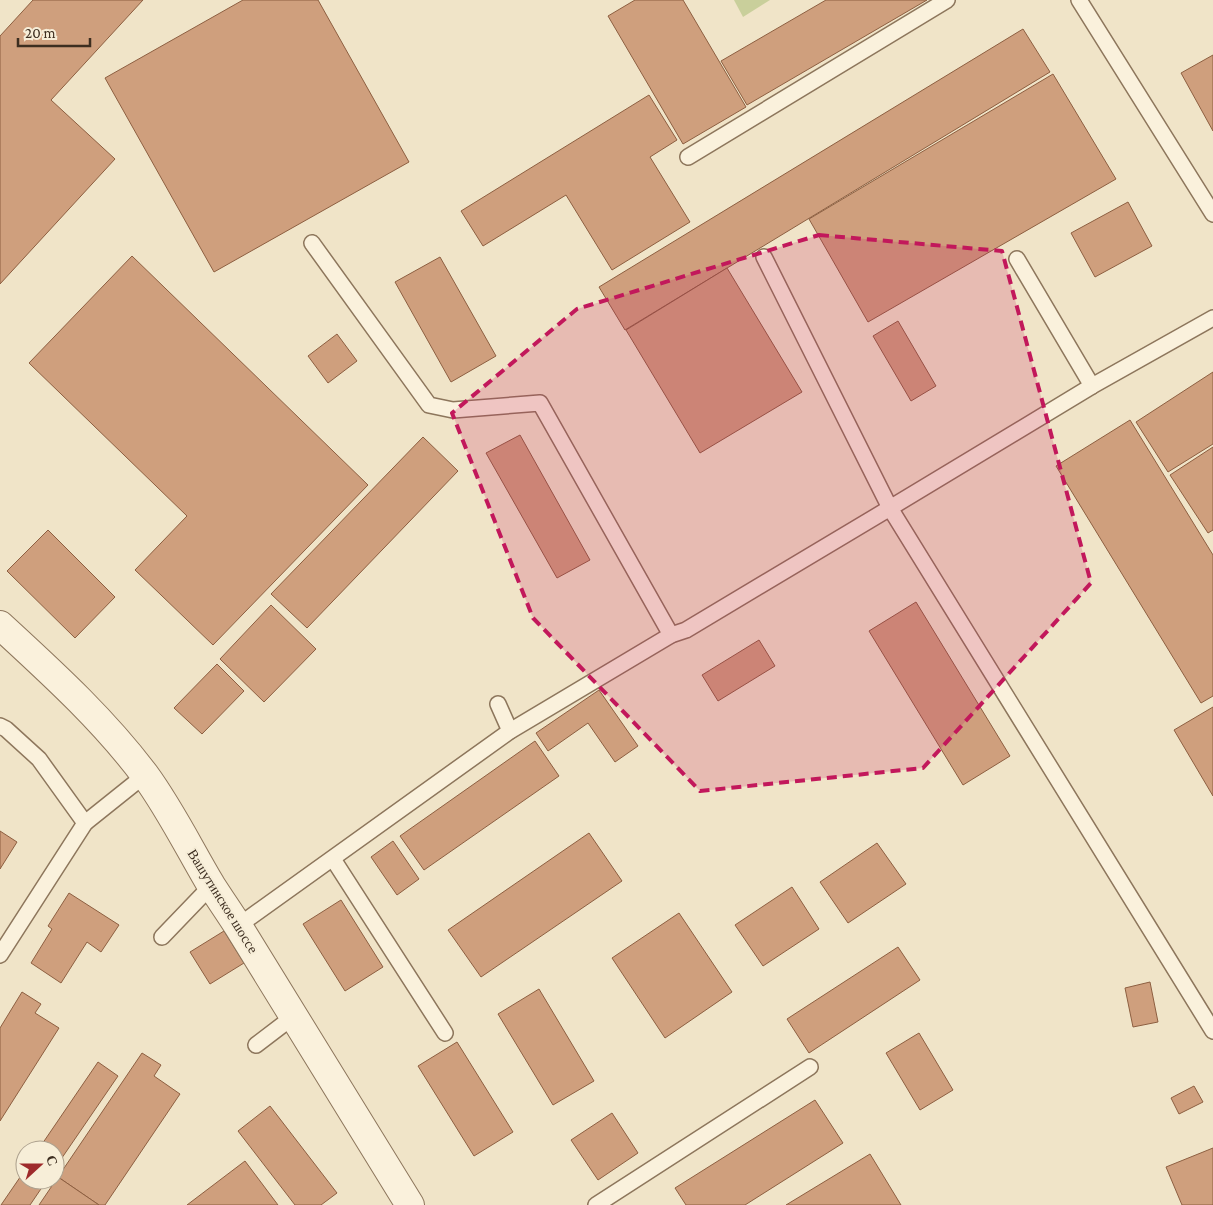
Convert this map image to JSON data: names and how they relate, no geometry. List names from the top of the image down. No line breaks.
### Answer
{"streets":{"street":["Вашутинское шоссе"]},"scale_bar":"20 m","north":"right"}
